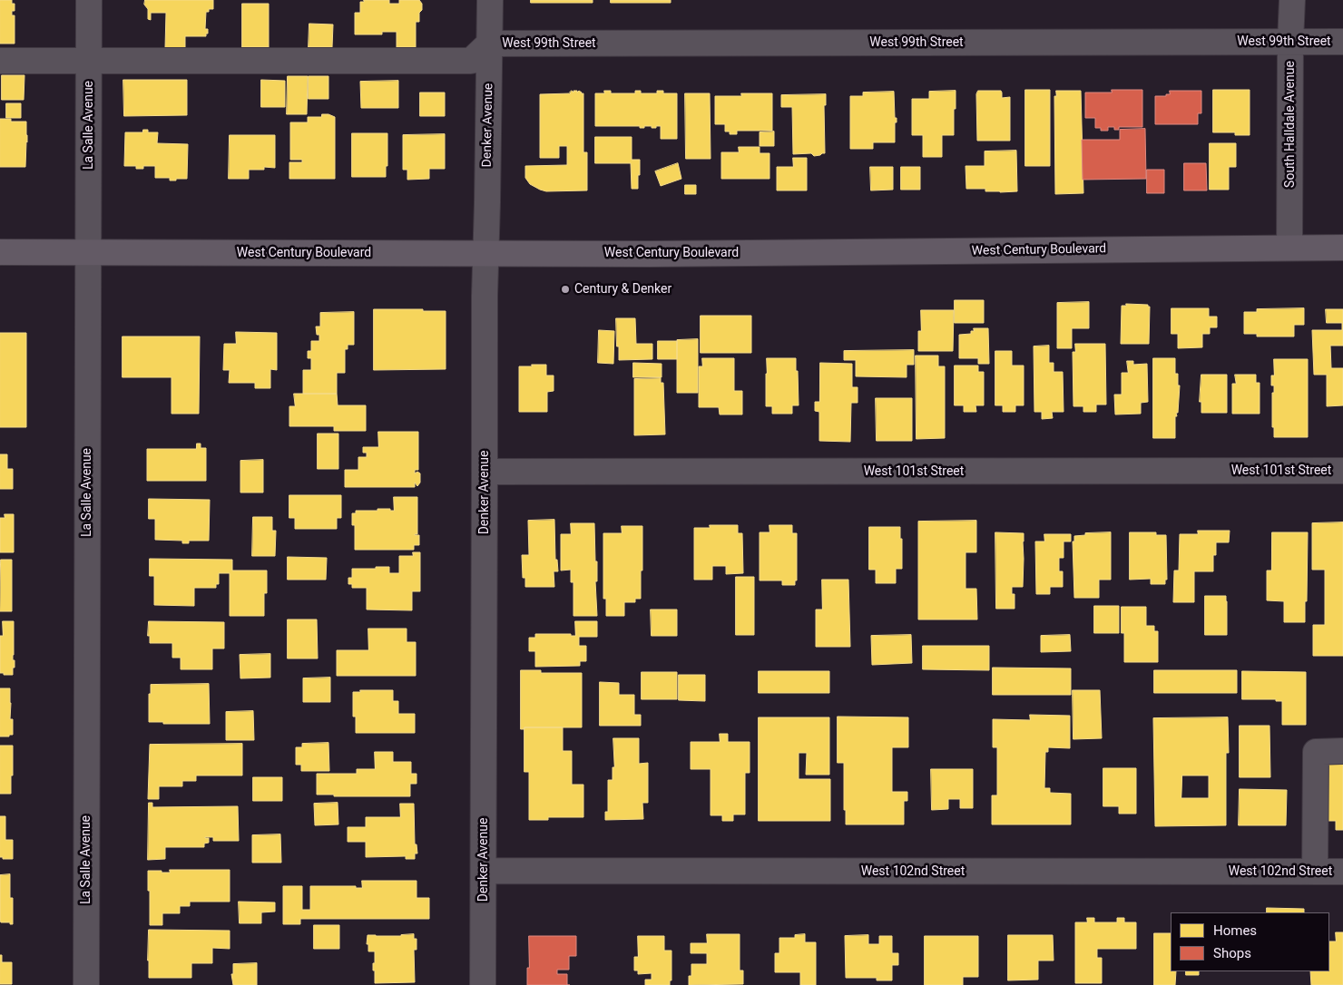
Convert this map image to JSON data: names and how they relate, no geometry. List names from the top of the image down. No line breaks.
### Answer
{"streets":{"main road":["West Century Boulevard"],"street":["West 99th Street","South Halldale Avenue","La Salle Avenue","Denker Avenue","West 101st Street","West 102nd Street"]},"crossings":[["West 99th Street","South Halldale Avenue"],["West 99th Street","Denker Avenue"],["South Halldale Avenue","West Century Boulevard"],["La Salle Avenue","West Century Boulevard"],["Denker Avenue","West Century Boulevard"],["Denker Avenue","West 101st Street"],["Denker Avenue","West 102nd Street"]],"places":["Century & Denker"],"legend":["Homes","Shops"]}
